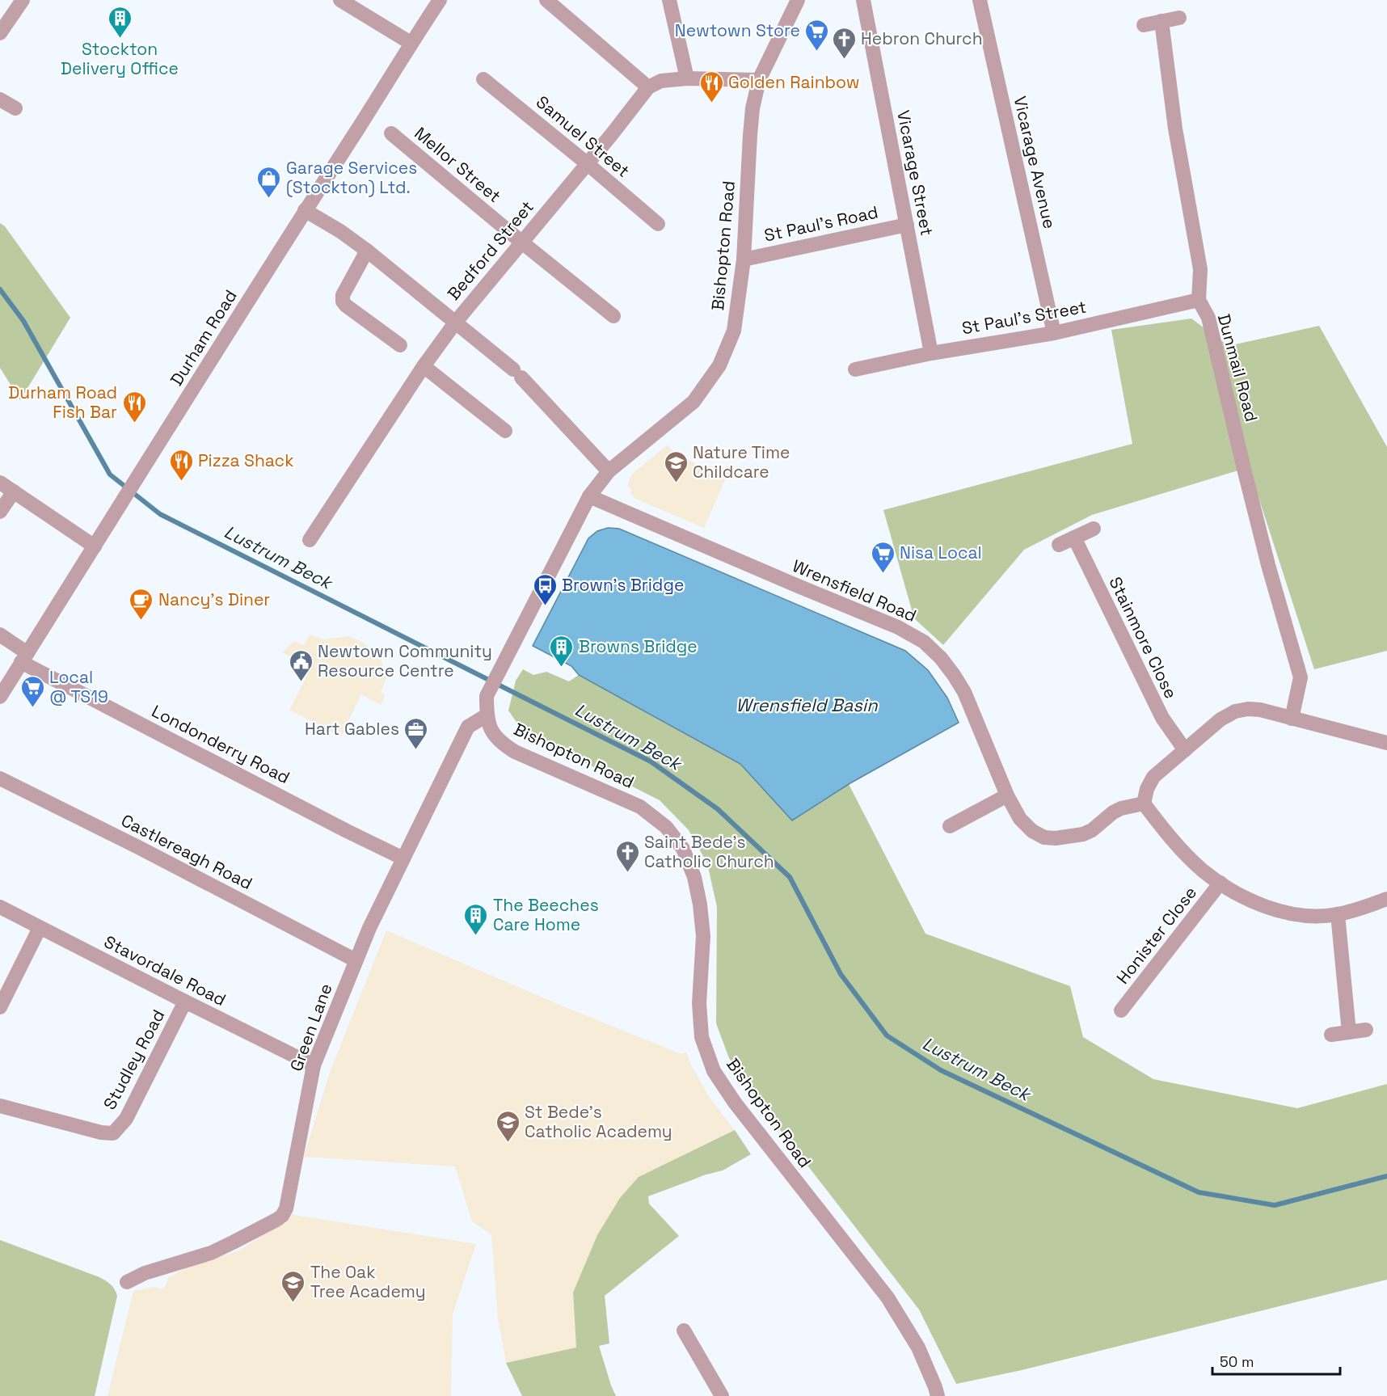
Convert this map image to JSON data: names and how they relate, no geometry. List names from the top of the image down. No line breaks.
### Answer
{"streets":{"street":["Samuel Street","Vicarage Avenue","Mellor Street","Vicarage Street","St Paul's Road","Bishopton Road","Bedford Street","St Paul's Street","Durham Road","Dunmail Road","Wrensfield Road","Stainmore Close","Londonderry Road","Castlereagh Road","Honister Close","Stavordale Road","Green Lane","Studley Road"]},"crossings":[["Samuel Street","Bedford Street"],["Vicarage Avenue","St Paul's Street"],["Mellor Street","Bedford Street"],["Vicarage Street","St Paul's Road"],["Vicarage Street","St Paul's Street"],["St Paul's Road","Bishopton Road"],["Bishopton Road","Wrensfield Road"],["Bishopton Road","Green Lane"],["St Paul's Street","Dunmail Road"],["Durham Road","Londonderry Road"],["Londonderry Road","Green Lane"],["Castlereagh Road","Green Lane"],["Stavordale Road","Green Lane"],["Stavordale Road","Studley Road"]],"water":["Lustrum Beck","Wrensfield Basin"],"places":{"building":["Stockton Delivery Office","Browns Bridge","The Beeches Care Home"],"supermarket":["Newtown Store","Nisa Local","Local @ TS19"],"church":["Hebron Church","Saint Bede's Catholic Church"],"restaurant":["Golden Rainbow","Durham Road Fish Bar","Pizza Shack"],"shop":["Garage Services (Stockton) Ltd."],"school or university":["Nature Time Childcare","St Bede's Catholic Academy","The Oak Tree Academy"],"bus stop":["Brown's Bridge"],"cafe":["Nancy's Diner"],"public building":["Newtown Community Resource Centre"],"office":["Hart Gables"]},"scale_bar":"50 m"}
